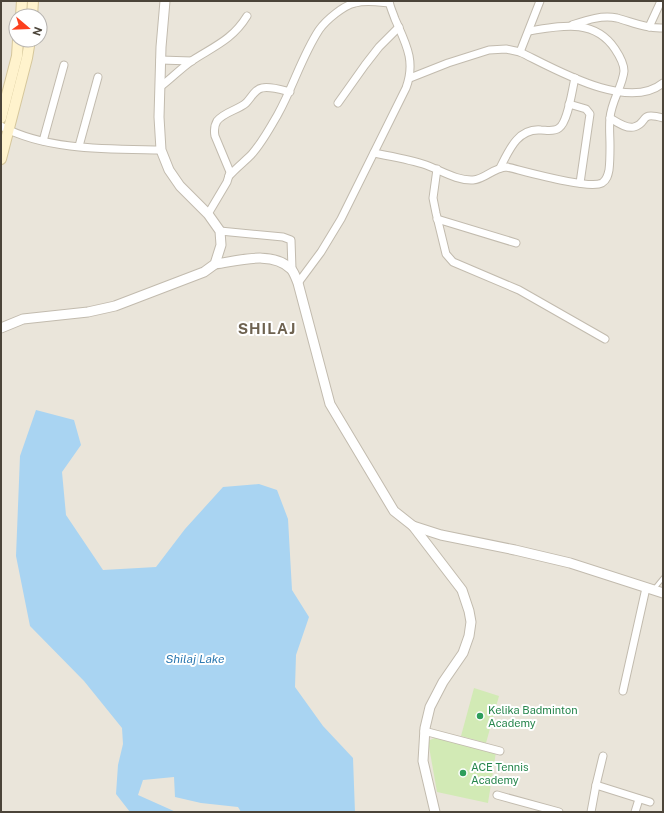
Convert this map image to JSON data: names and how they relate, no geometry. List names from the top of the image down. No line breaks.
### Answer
{"districts":["SHILAJ"],"water":["Shilaj Lake"],"places":["Kelika Badminton Academy","ACE Tennis Academy"],"north":"right"}
